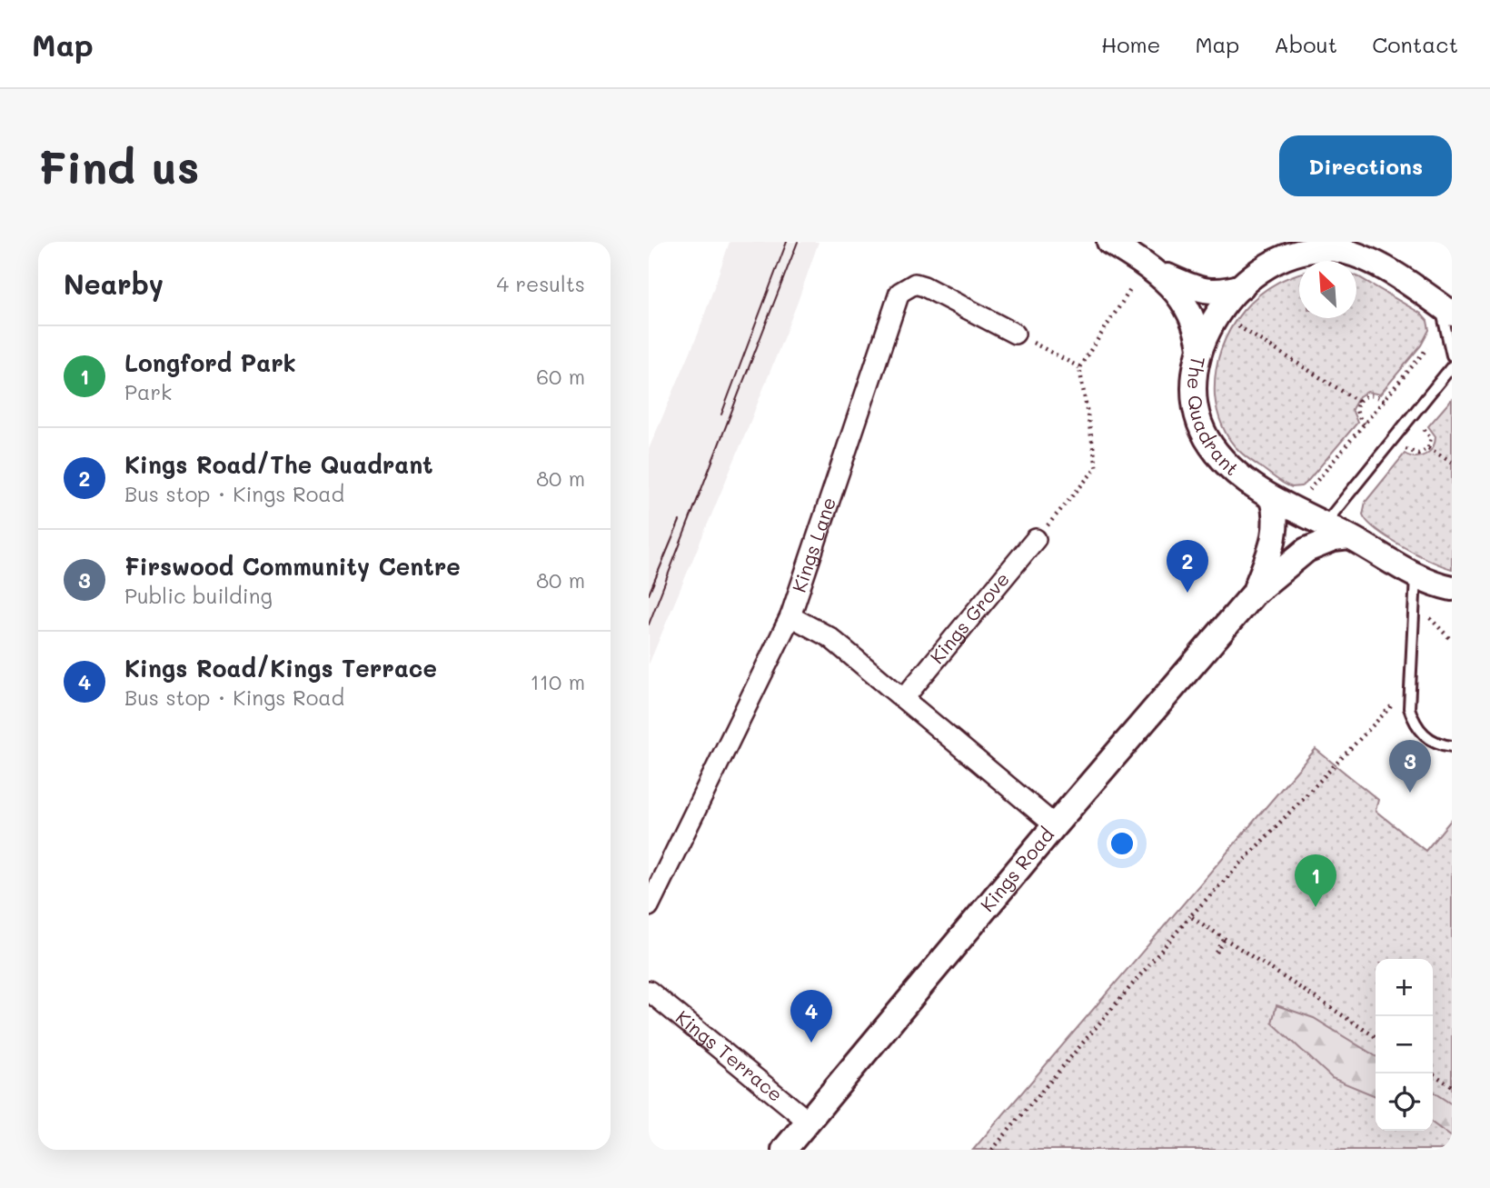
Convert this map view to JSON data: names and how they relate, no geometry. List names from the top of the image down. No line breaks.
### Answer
{"streets":{"street":["The Quadrant","Kings Lane","Kings Grove","Kings Road","Kings Terrace"]},"crossings":[["The Quadrant","Kings Road"],["Kings Road","Kings Terrace"]],"north":"top left","page":{"header":"Map","nav":["Home","Map","About","Contact"],"buttons":"Directions","title":"Find us","heading":["Nearby","4 results"],"list":[{"mark":"1","name":"Longford Park","note":"Park","value":"60 m"},{"mark":"2","name":"Kings Road/The Quadrant","note":"Bus stop · Kings Road","value":"80 m"},{"mark":"3","name":"Firswood Community Centre","note":"Public building","value":"80 m"},{"mark":"4","name":"Kings Road/Kings Terrace","note":"Bus stop · Kings Road","value":"110 m"}],"pins":["2","3","1","4"],"map_buttons":["+","−"]}}
